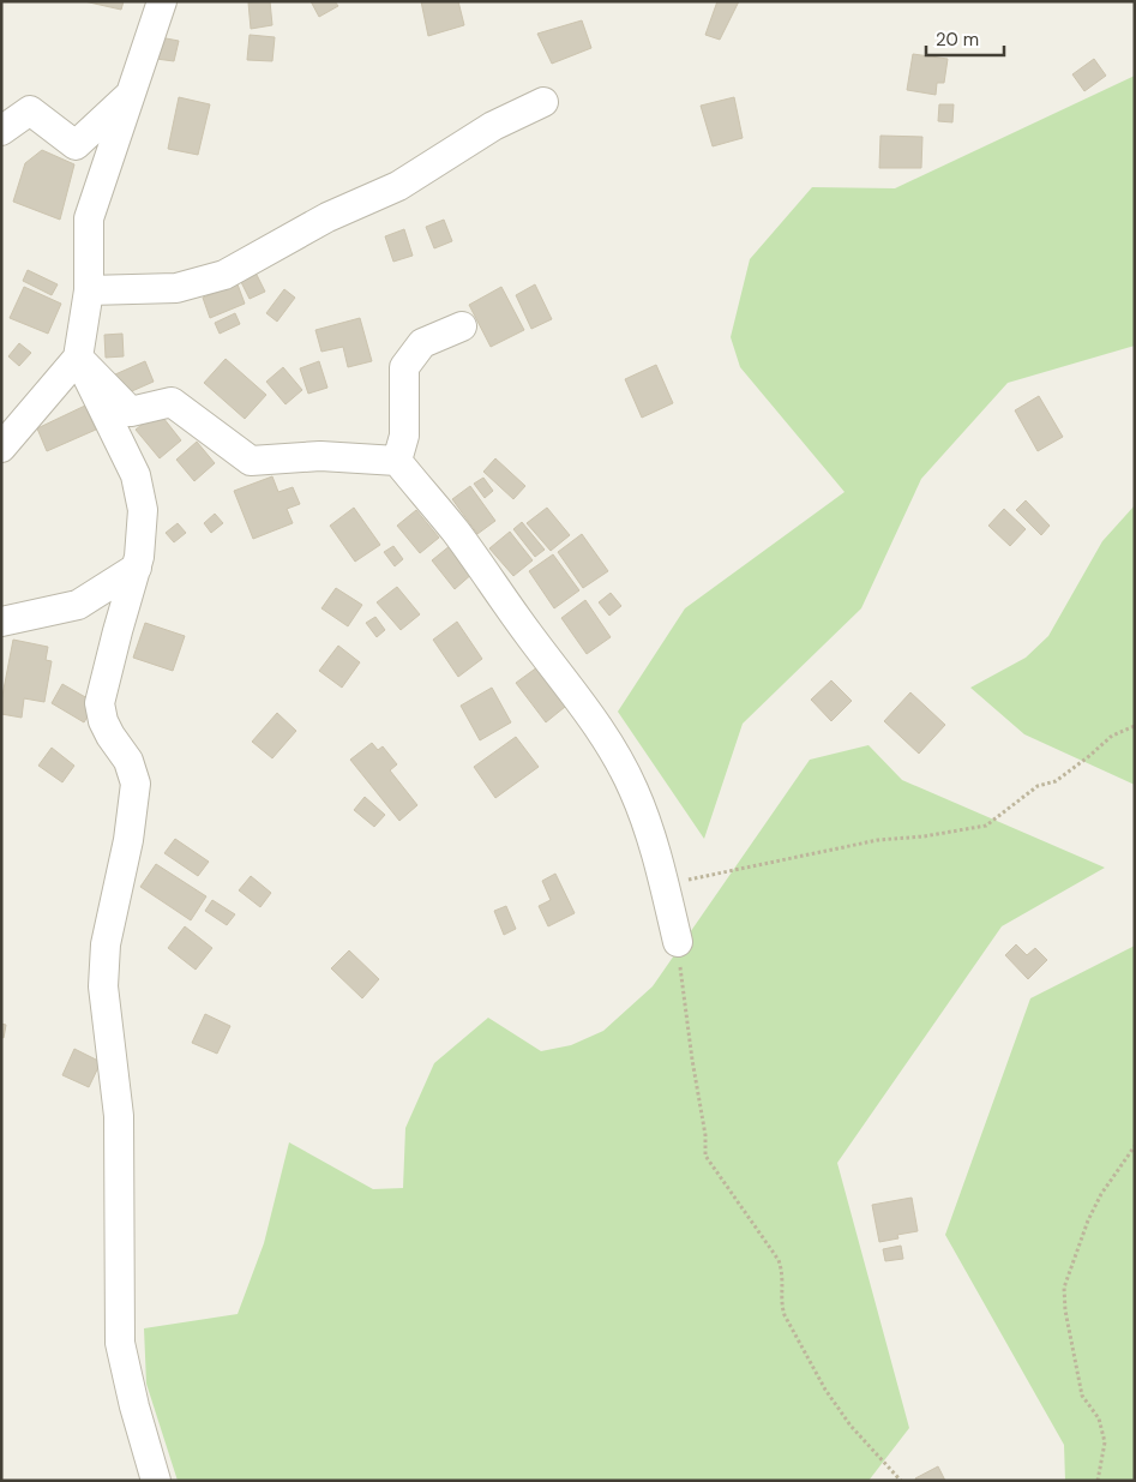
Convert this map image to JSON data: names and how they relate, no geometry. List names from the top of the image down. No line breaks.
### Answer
{"scale_bar":"20 m"}
